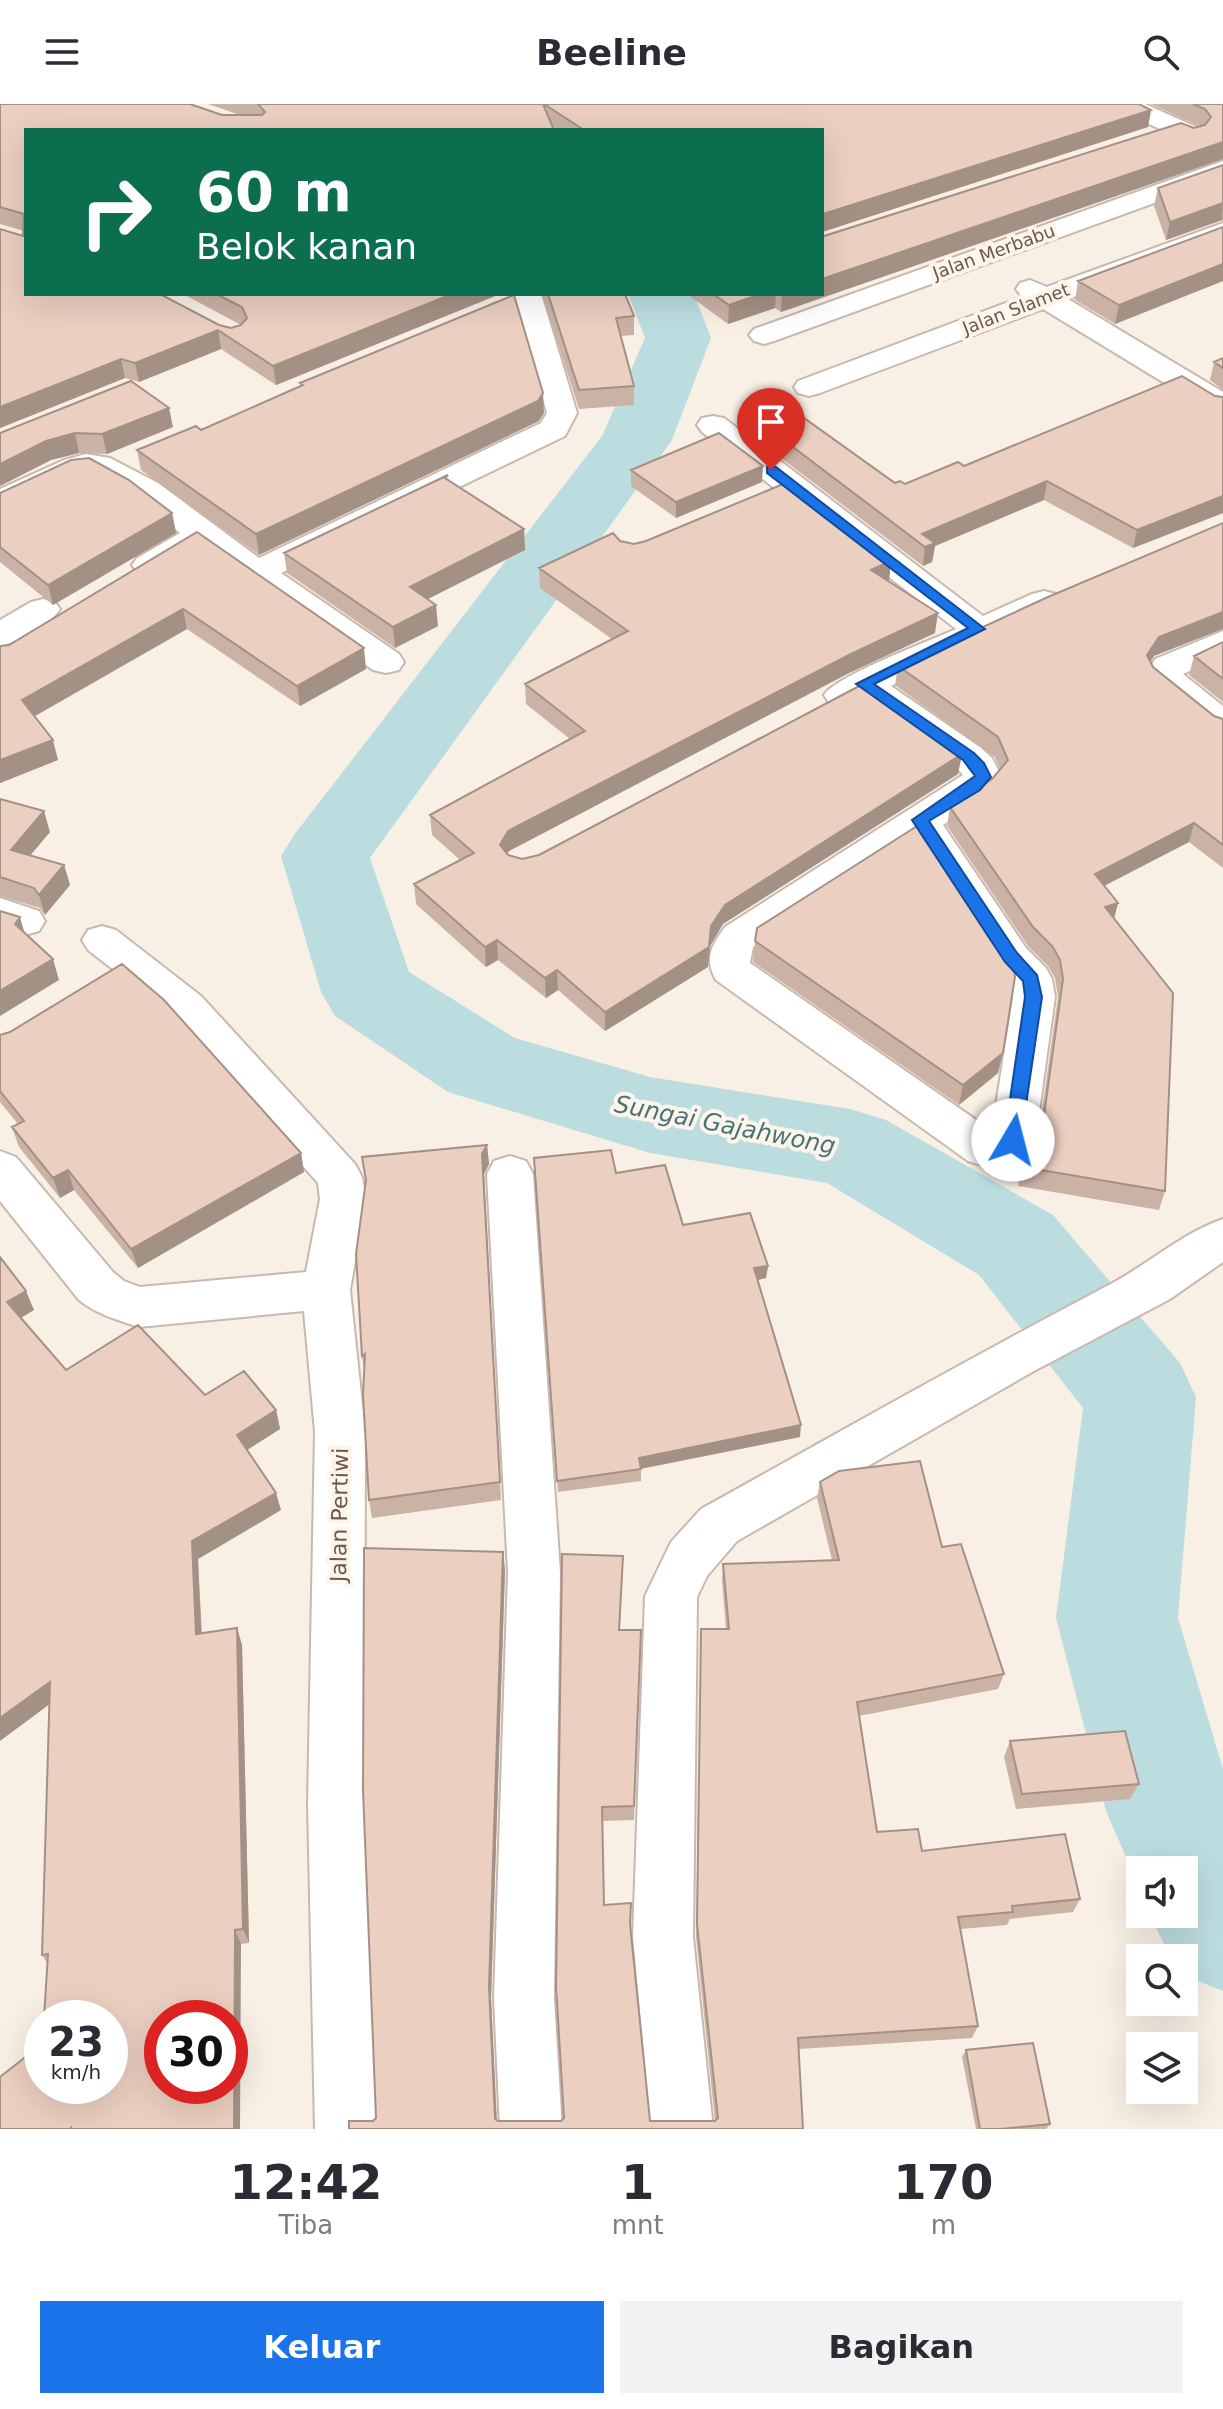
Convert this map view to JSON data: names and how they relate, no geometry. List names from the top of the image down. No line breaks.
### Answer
{"streets":{"street":["Jalan Merbabu","Jalan Slamet","Jalan Pertiwi"]},"water":["Sungai Gajahwong"],"page":{"header":"Beeline","turn":["60 m","Belok kanan"],"speed":"23 km/h","limit":"30","eta":["12:42","Tiba","1","mnt","170","m"],"buttons":["Keluar","Bagikan"]}}
